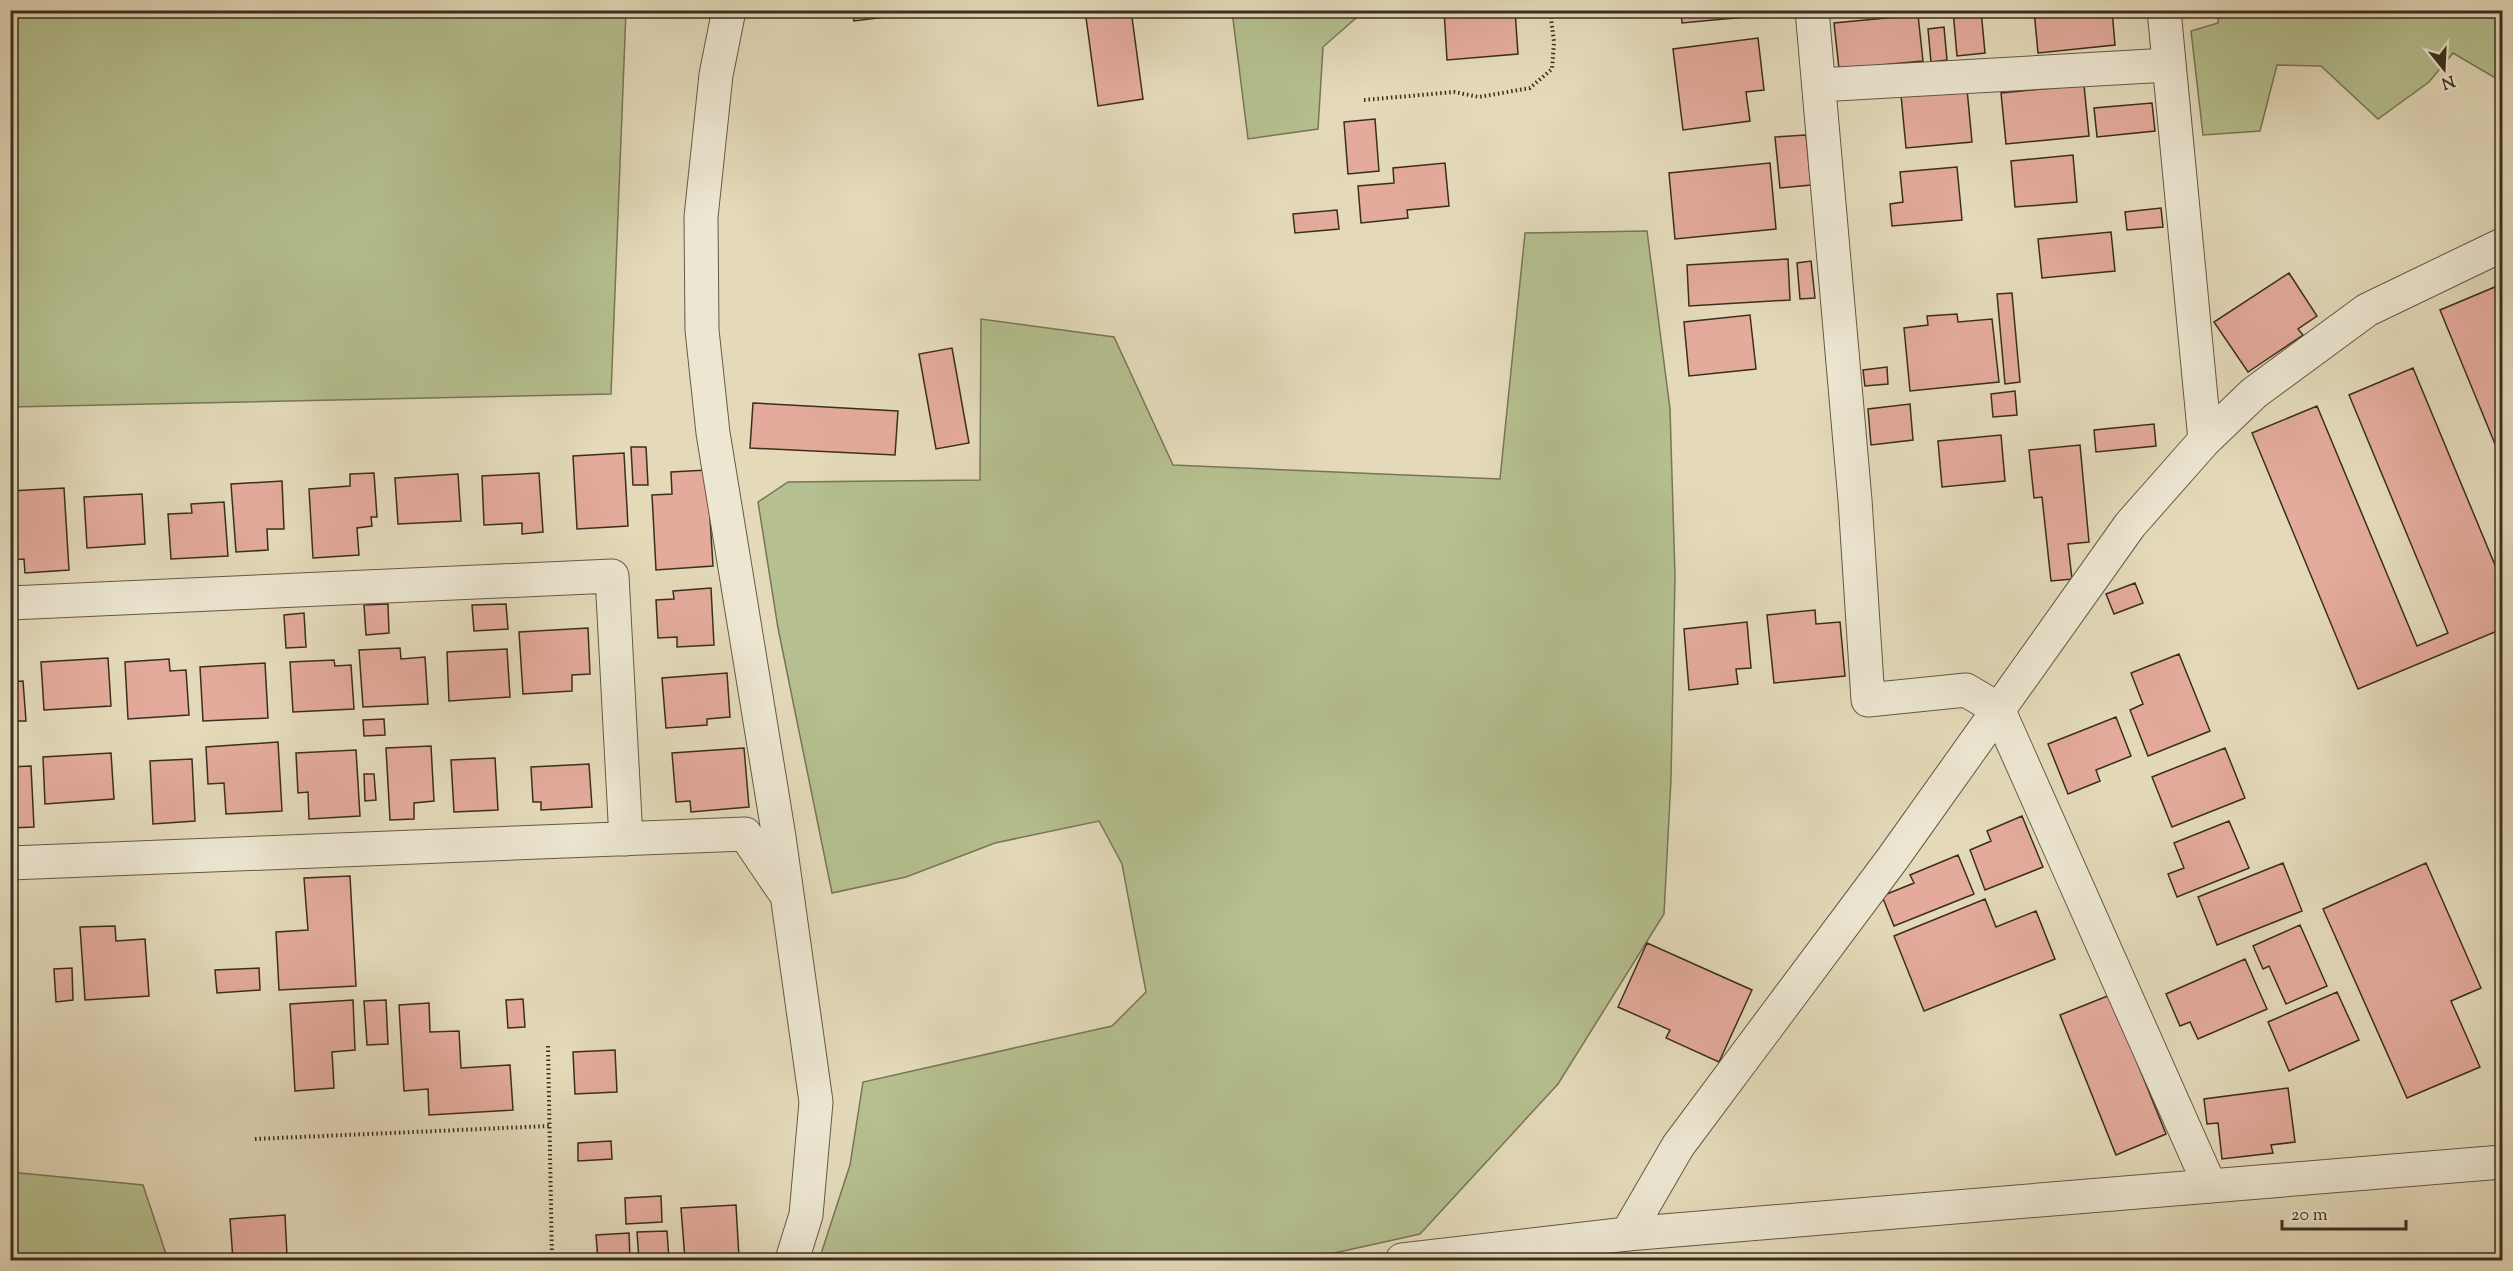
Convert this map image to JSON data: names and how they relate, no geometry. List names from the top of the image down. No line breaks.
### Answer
{"scale_bar":"20 m","north":"bottom"}
